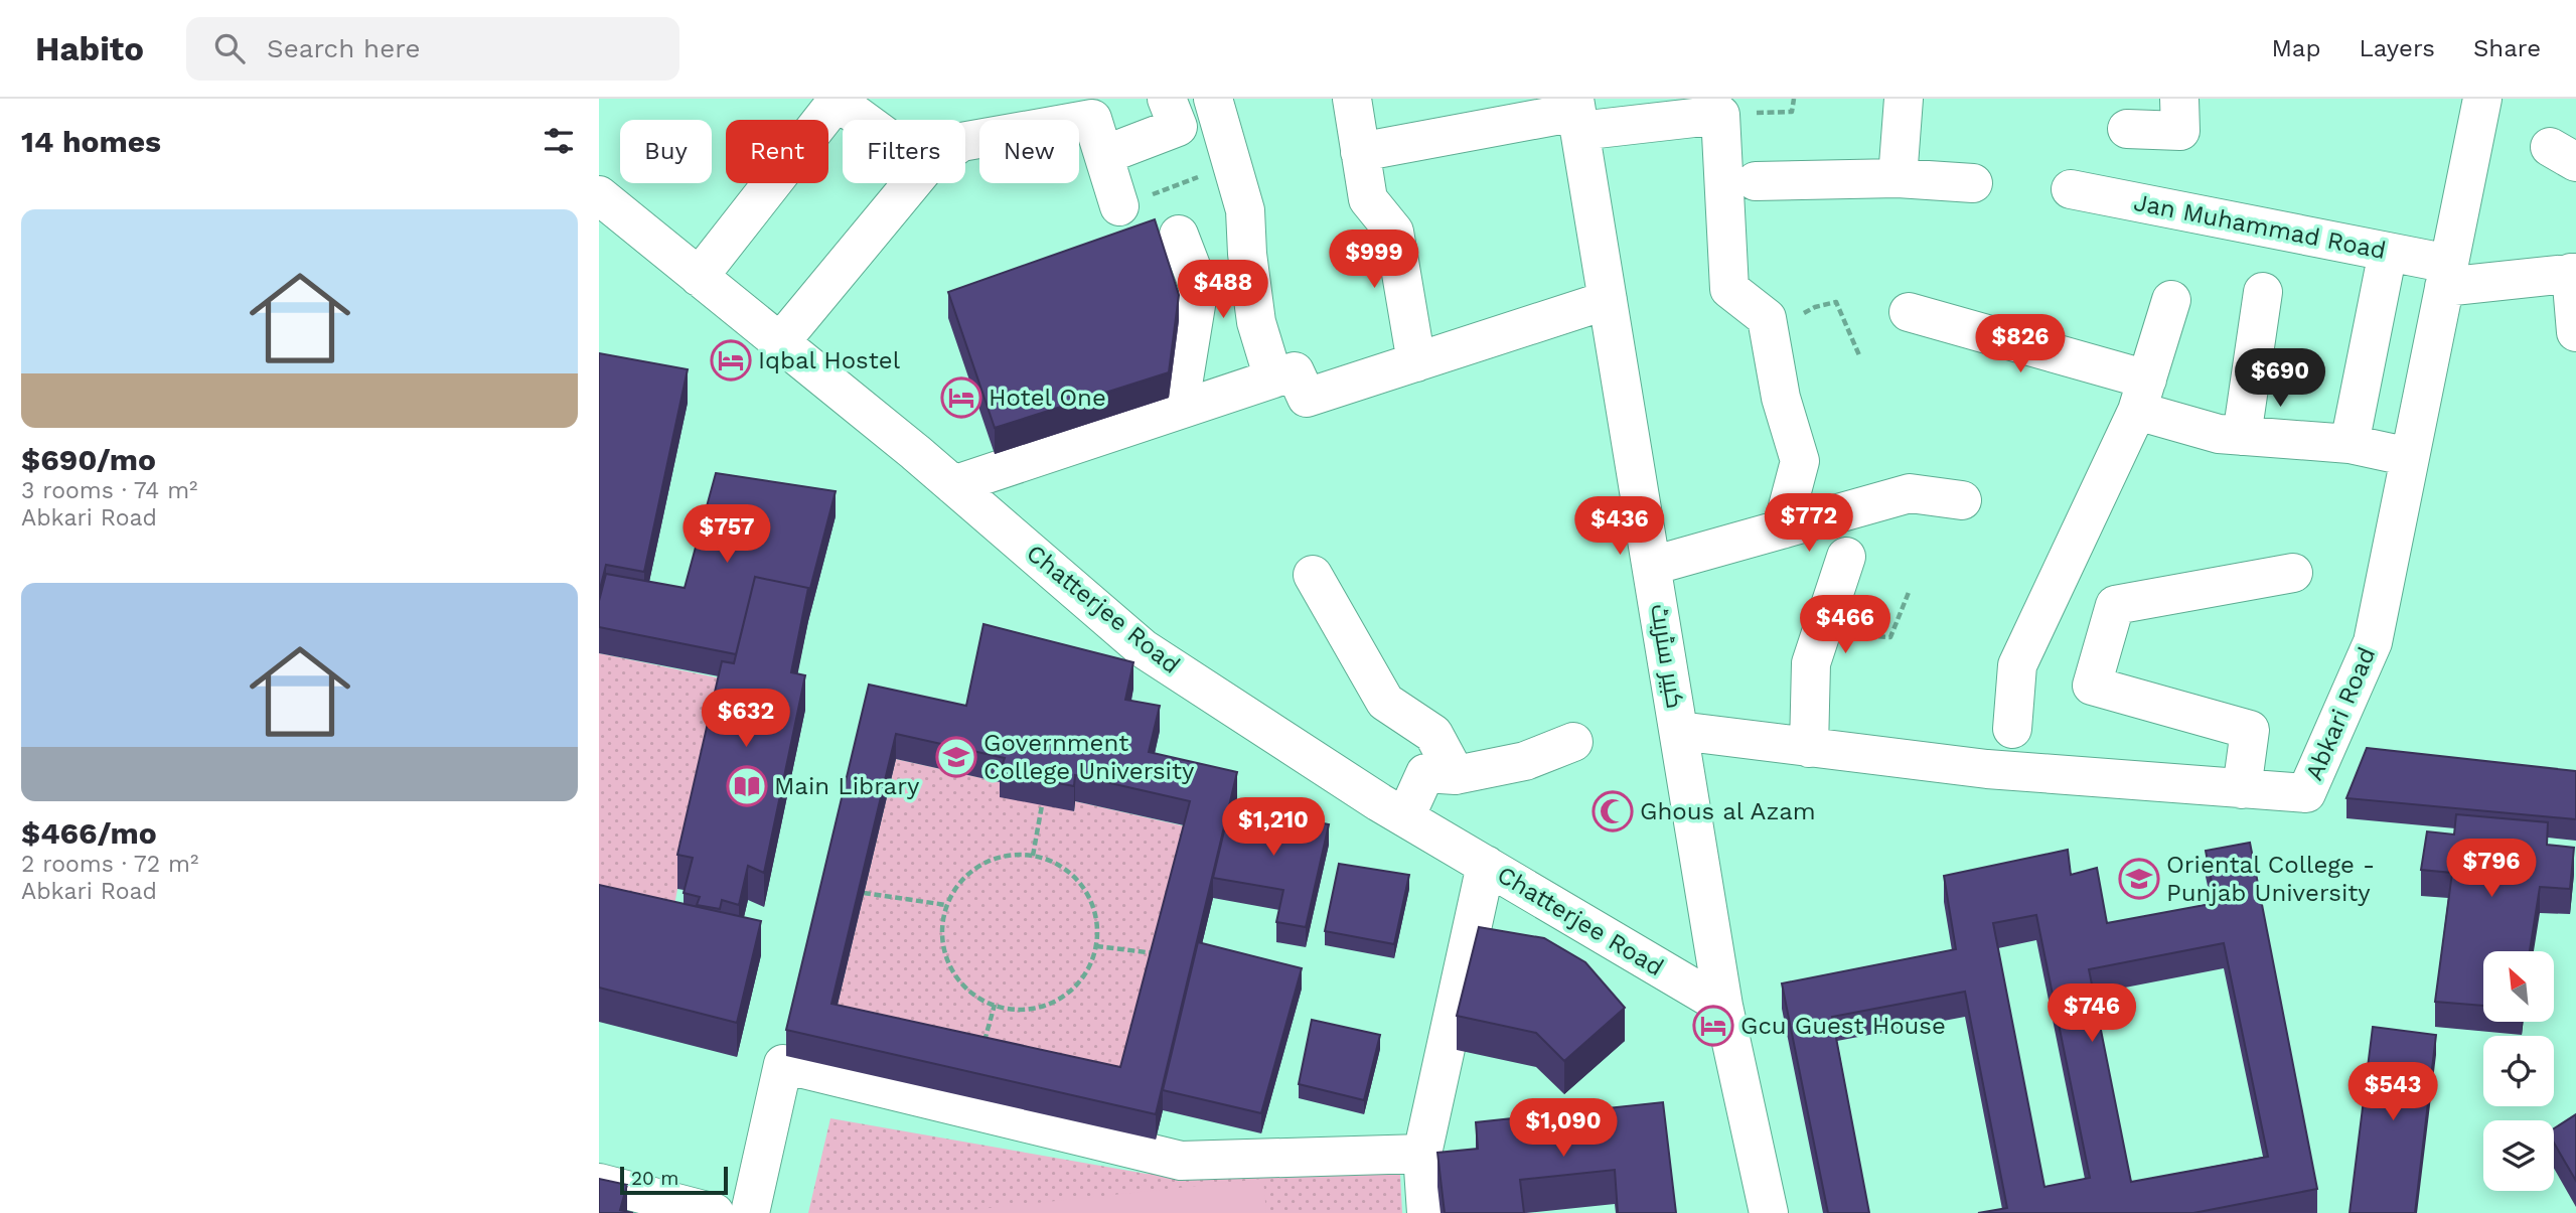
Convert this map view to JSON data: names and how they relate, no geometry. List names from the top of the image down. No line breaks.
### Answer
{"streets":{"street":["Jan Muhammad Road","Chatterjee Road","کبیر سٹریٹ","Abkari Road"]},"crossings":[["Jan Muhammad Road","Abkari Road"],["Chatterjee Road","کبیر سٹریٹ"],["کبیر سٹریٹ","Abkari Road"]],"places":{"hotel":["Iqbal Hostel","Hotel One","Gcu Guest House"],"school or university":["Government College University","Oriental College - Punjab University"],"library":["Main Library"],"mosque":["Ghous al Azam"]},"scale_bar":"20 m","north":"top left","page":{"header":"Habito","search":"Search here","nav":["Map","Layers","Share"],"heading":"14 homes","chip":["Buy","Rent","Filters","New"],"list":[{"name":"$690/mo","note":"3 rooms · 74 m² · Abkari Road"},{"name":"$466/mo","note":"2 rooms · 72 m² · Abkari Road"}],"price":["$999","$488","$826","$690","$772","$436","$757","$466","$632","$1,210","$796","$746","$543","$1,090"],"scale":"20 m"}}
